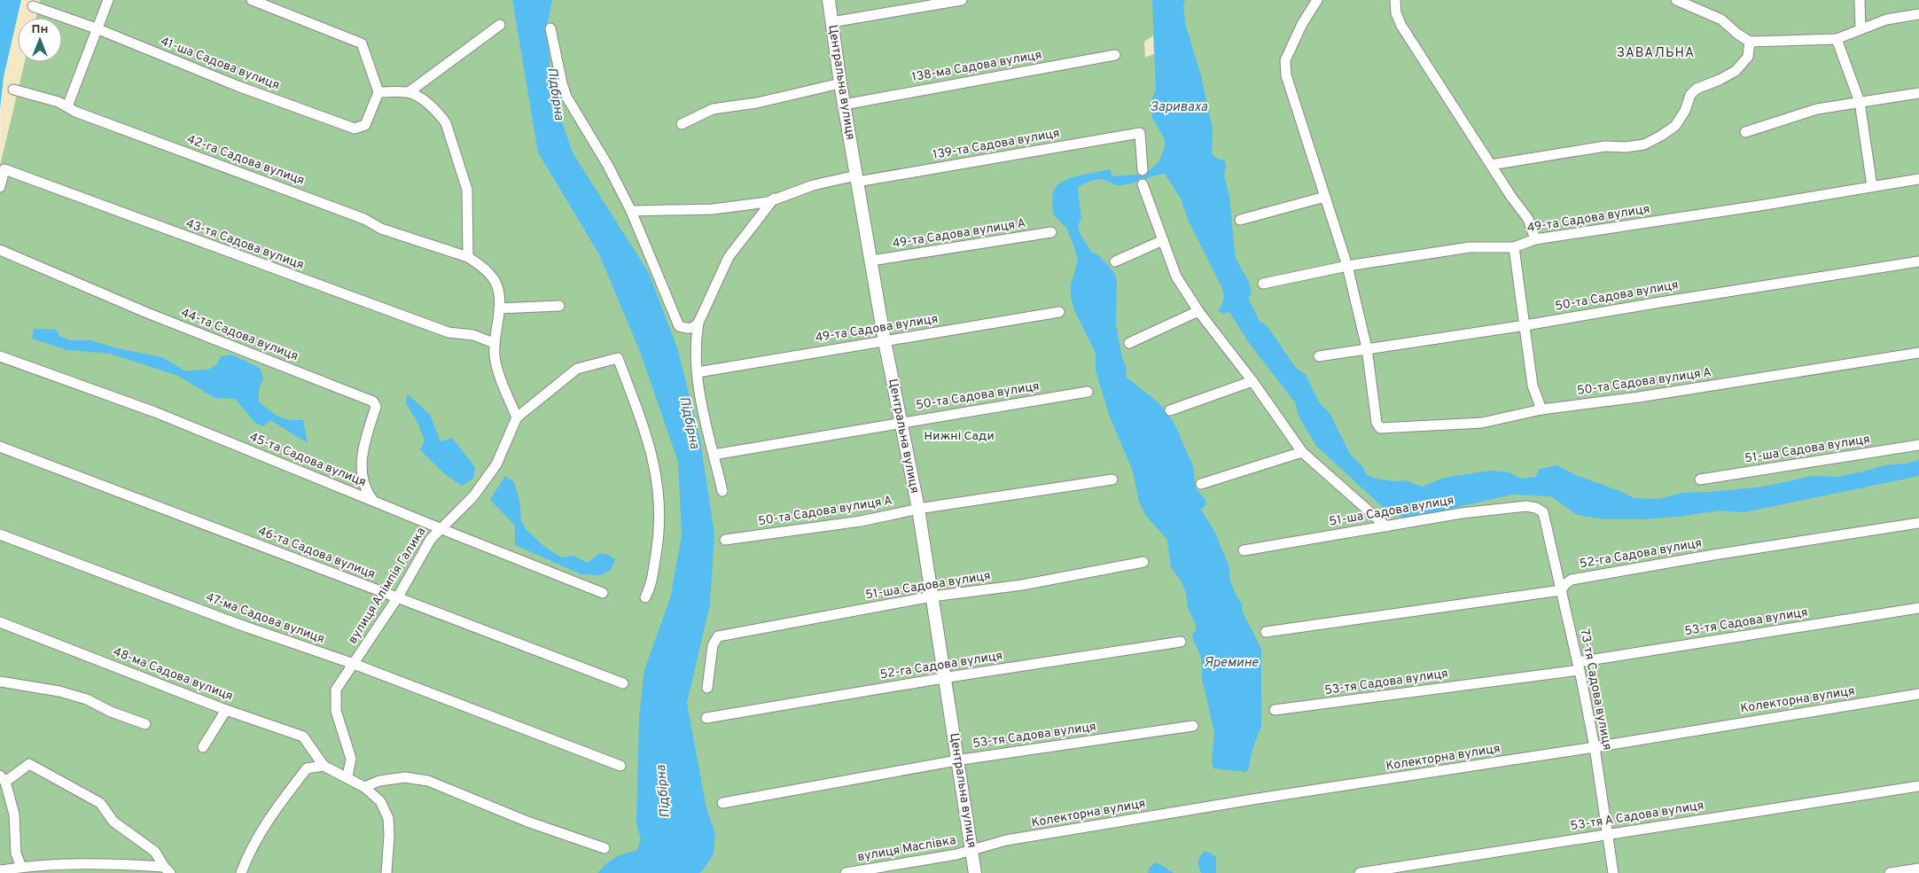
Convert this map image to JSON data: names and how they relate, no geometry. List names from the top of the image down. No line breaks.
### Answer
{"streets":{"street":["41-ша Садова вулиця","138-ма Садова вулиця","Центральна вулиця","139-та Садова вулиця","42-га Садова вулиця","49-та Садова вулиця","49-та Садова вулиця А","43-тя Садова вулиця","50-та Садова вулиця","44-та Садова вулиця","50-та Садова вулиця А","51-ша Садова вулиця","45-та Садова вулиця","46-та Садова вулиця","52-га Садова вулиця","вулиця Алімпія Галика","47-ма Садова вулиця","53-тя Садова вулиця","48-ма Садова вулиця","73-тя Садова вулиця","Колекторна вулиця","53-тя А Садова вулиця","вулиця Маслівка"]},"crossings":[["138-ма Садова вулиця","Центральна вулиця"],["Центральна вулиця","139-та Садова вулиця"],["Центральна вулиця","49-та Садова вулиця"],["Центральна вулиця","49-та Садова вулиця А"],["Центральна вулиця","50-та Садова вулиця"],["Центральна вулиця","50-та Садова вулиця А"],["Центральна вулиця","51-ша Садова вулиця"],["Центральна вулиця","52-га Садова вулиця"],["Центральна вулиця","53-тя Садова вулиця"],["Центральна вулиця","Колекторна вулиця"],["Центральна вулиця","вулиця Маслівка"],["50-та Садова вулиця","50-та Садова вулиця А"],["44-та Садова вулиця","45-та Садова вулиця"],["51-ша Садова вулиця","73-тя Садова вулиця"],["45-та Садова вулиця","вулиця Алімпія Галика"],["46-та Садова вулиця","вулиця Алімпія Галика"],["52-га Садова вулиця","73-тя Садова вулиця"],["вулиця Алімпія Галика","47-ма Садова вулиця"],["53-тя Садова вулиця","73-тя Садова вулиця"],["73-тя Садова вулиця","Колекторна вулиця"],["73-тя Садова вулиця","53-тя А Садова вулиця"],["Колекторна вулиця","вулиця Маслівка"]],"districts":["ЗАВАЛЬНА"],"water":["Підбірна","Зариваха","Яремине"],"parks":["Нижні Сади"],"north":"top"}
